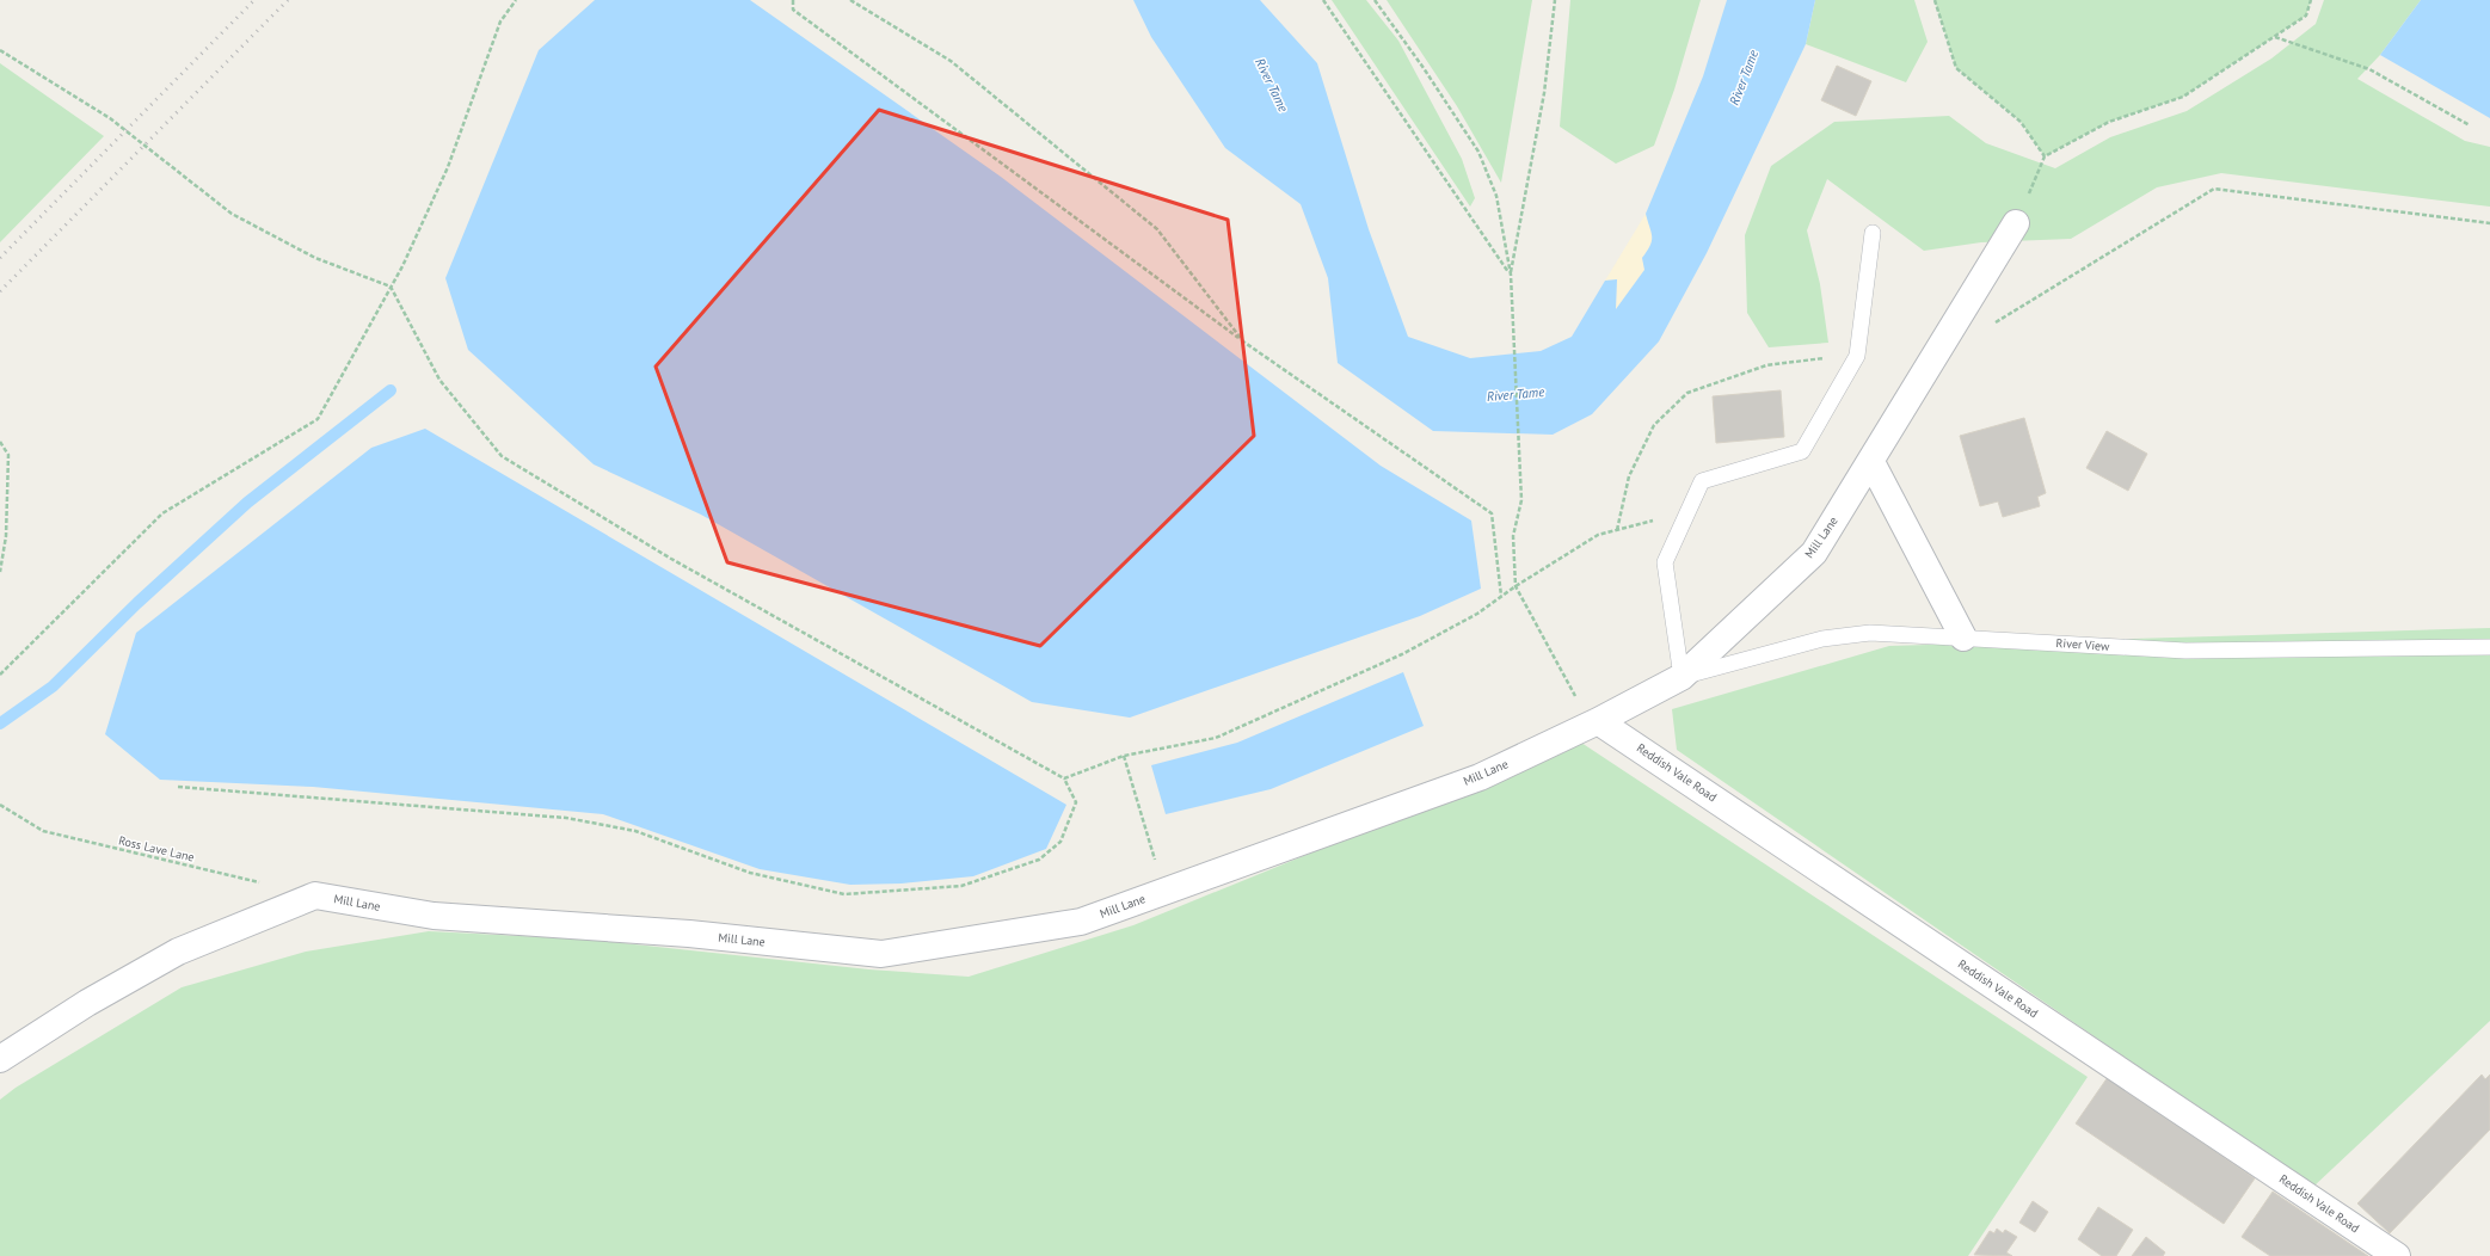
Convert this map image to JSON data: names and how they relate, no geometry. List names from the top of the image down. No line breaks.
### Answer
{"streets":{"street":["Mill Lane","Reddish Vale Road"],"lane":["River View"],"path":["Ross Lave Lane"]},"crossings":[["Mill Lane","River View"],["Mill Lane","Reddish Vale Road"]],"water":["River Tame"]}
